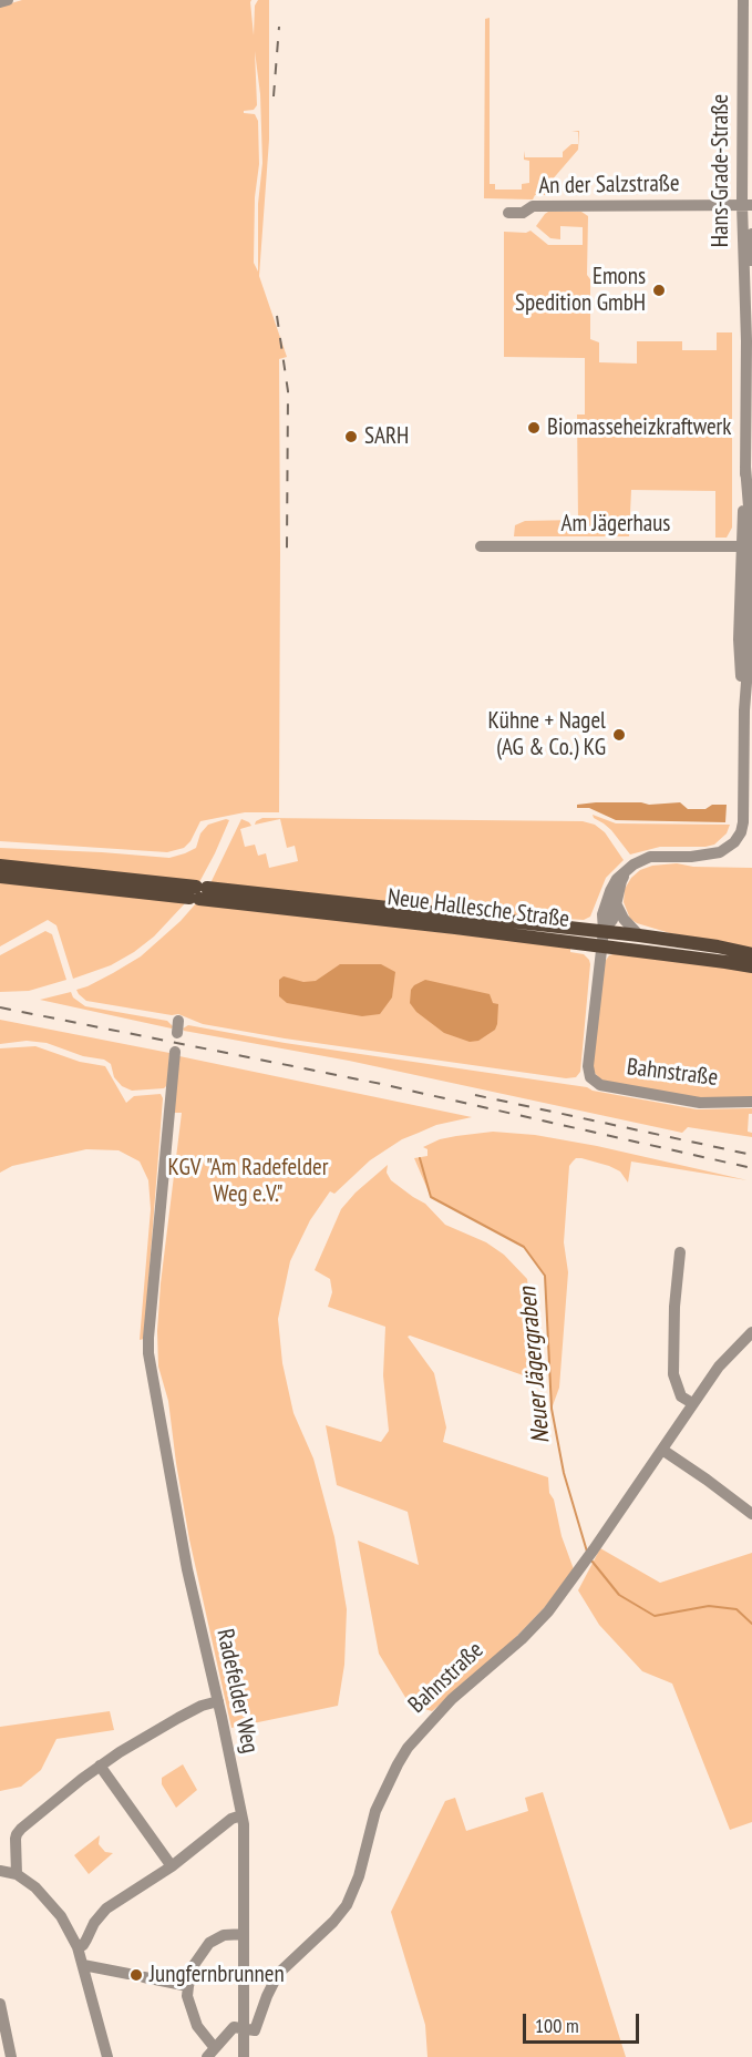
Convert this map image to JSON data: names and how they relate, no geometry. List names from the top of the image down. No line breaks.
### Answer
{"streets":{"main road":["Neue Hallesche Straße"],"street":["Hans-Grade-Straße","An der Salzstraße","Am Jägerhaus","Bahnstraße","Radefelder Weg"]},"crossings":[["Hans-Grade-Straße","An der Salzstraße"],["Hans-Grade-Straße","Am Jägerhaus"],["Neue Hallesche Straße","Bahnstraße"],["Bahnstraße","Radefelder Weg"]],"water":["Neuer Jägergraben"],"parks":["KGV \"Am Radefelder Weg e.V.\""],"places":["Emons Spedition GmbH","Biomasseheizkraftwerk","SARH","Kühne + Nagel (AG & Co.) KG","Jungfernbrunnen"],"scale_bar":"100 m"}
